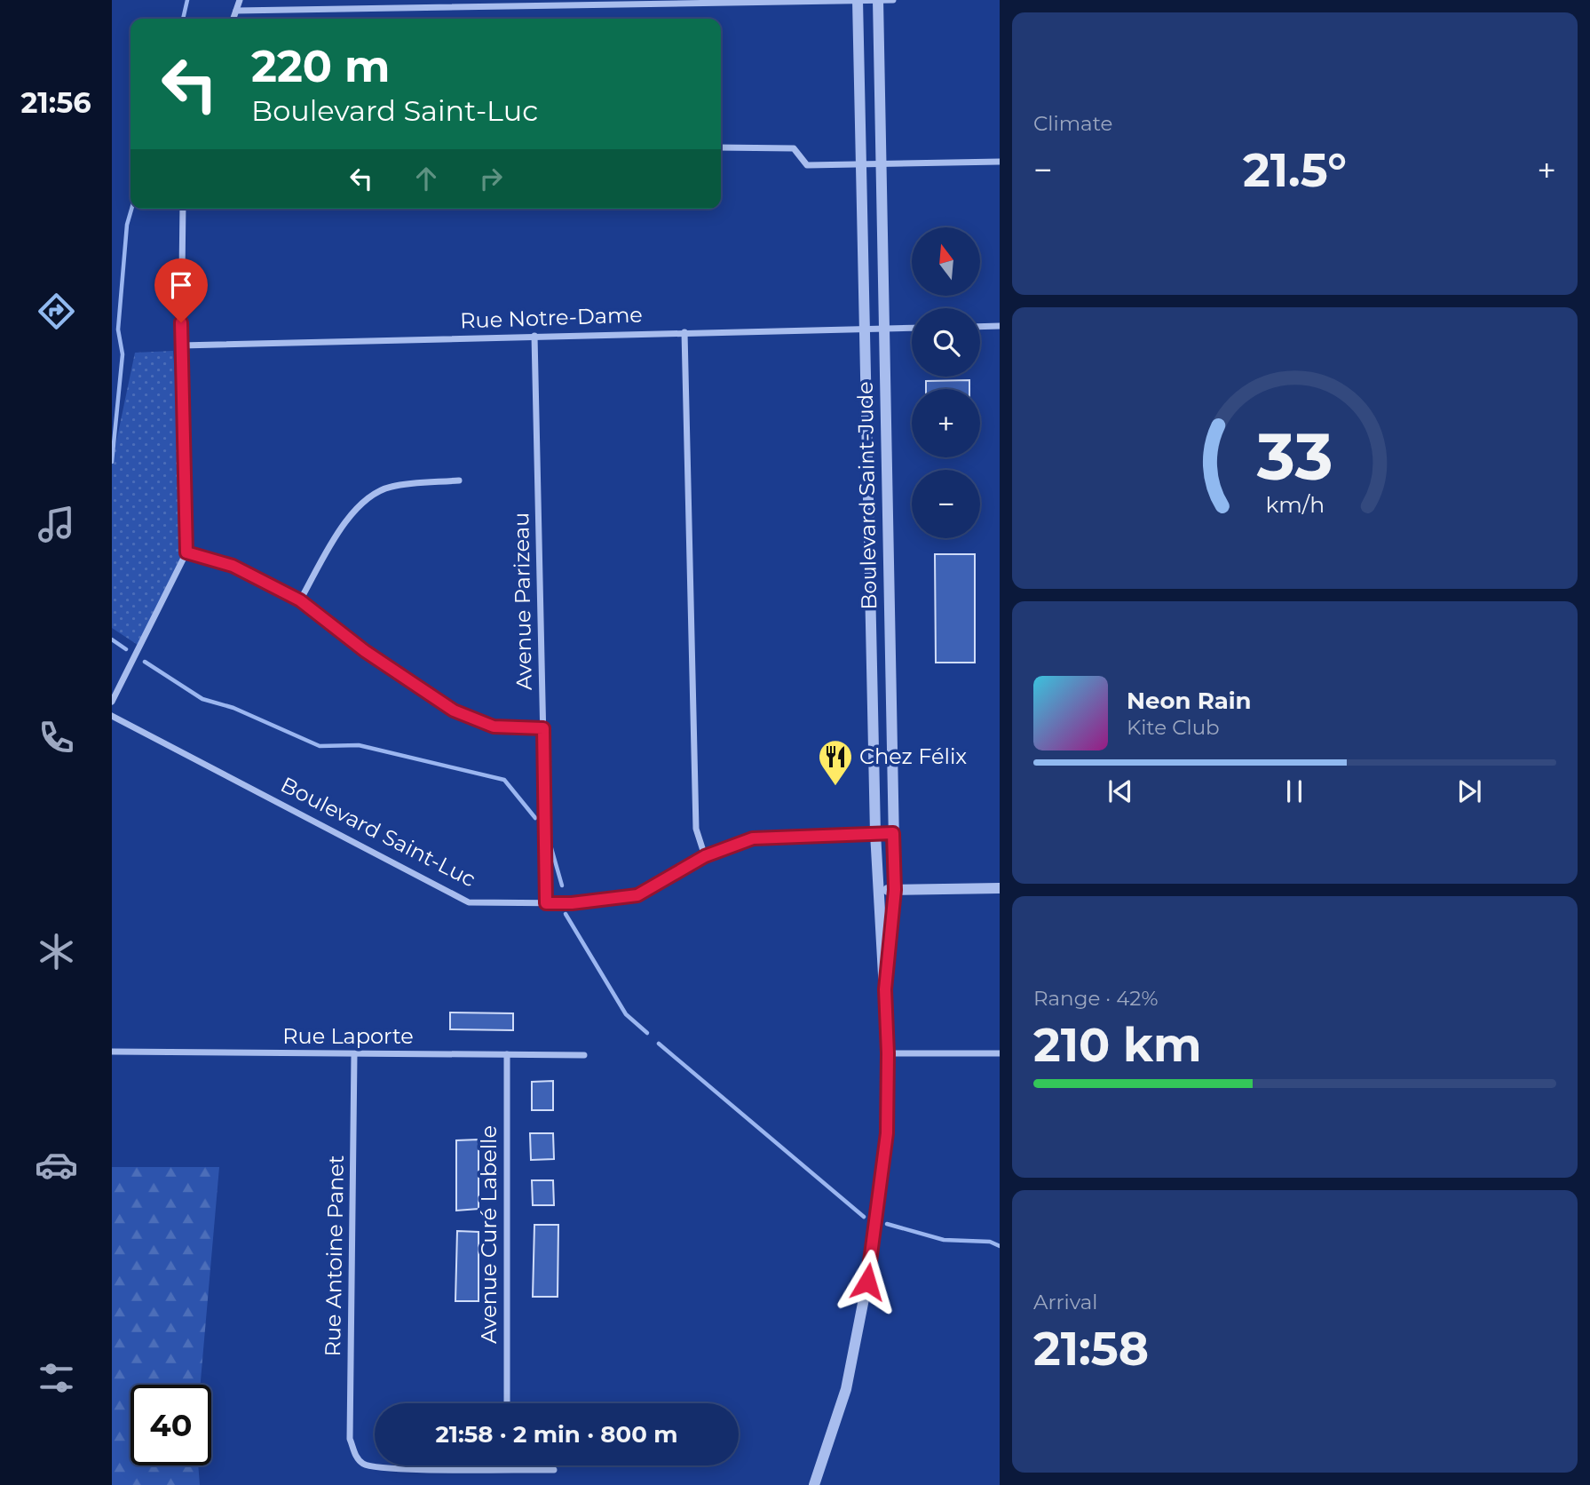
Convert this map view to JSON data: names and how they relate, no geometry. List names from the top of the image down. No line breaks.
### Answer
{"streets":{"street":["Rue Notre-Dame","Boulevard Saint-Jude","Avenue Parizeau","Boulevard Saint-Luc","Rue Laporte","Avenue Curé Labelle","Rue Antoine Panet"]},"crossings":[["Rue Notre-Dame","Boulevard Saint-Jude"],["Rue Notre-Dame","Avenue Parizeau"],["Boulevard Saint-Jude","Boulevard Saint-Luc"],["Avenue Parizeau","Boulevard Saint-Luc"],["Rue Laporte","Avenue Curé Labelle"],["Rue Laporte","Rue Antoine Panet"]],"places":{"restaurant":["Chez Félix"]},"north":"top","page":{"tabs":"21:56","tile":["Climate",["Range · 42%","210 km"],["Arrival","21:58"]],"turn":["220 m","Boulevard Saint-Luc"],"heat":["−","21.5°","+"],"map_buttons":["+","−"],"song":["Neon Rain","Kite Club"],"limit":"40","trip":"21:58 · 2 min · 800 m","gauge":["33","km/h"]}}
